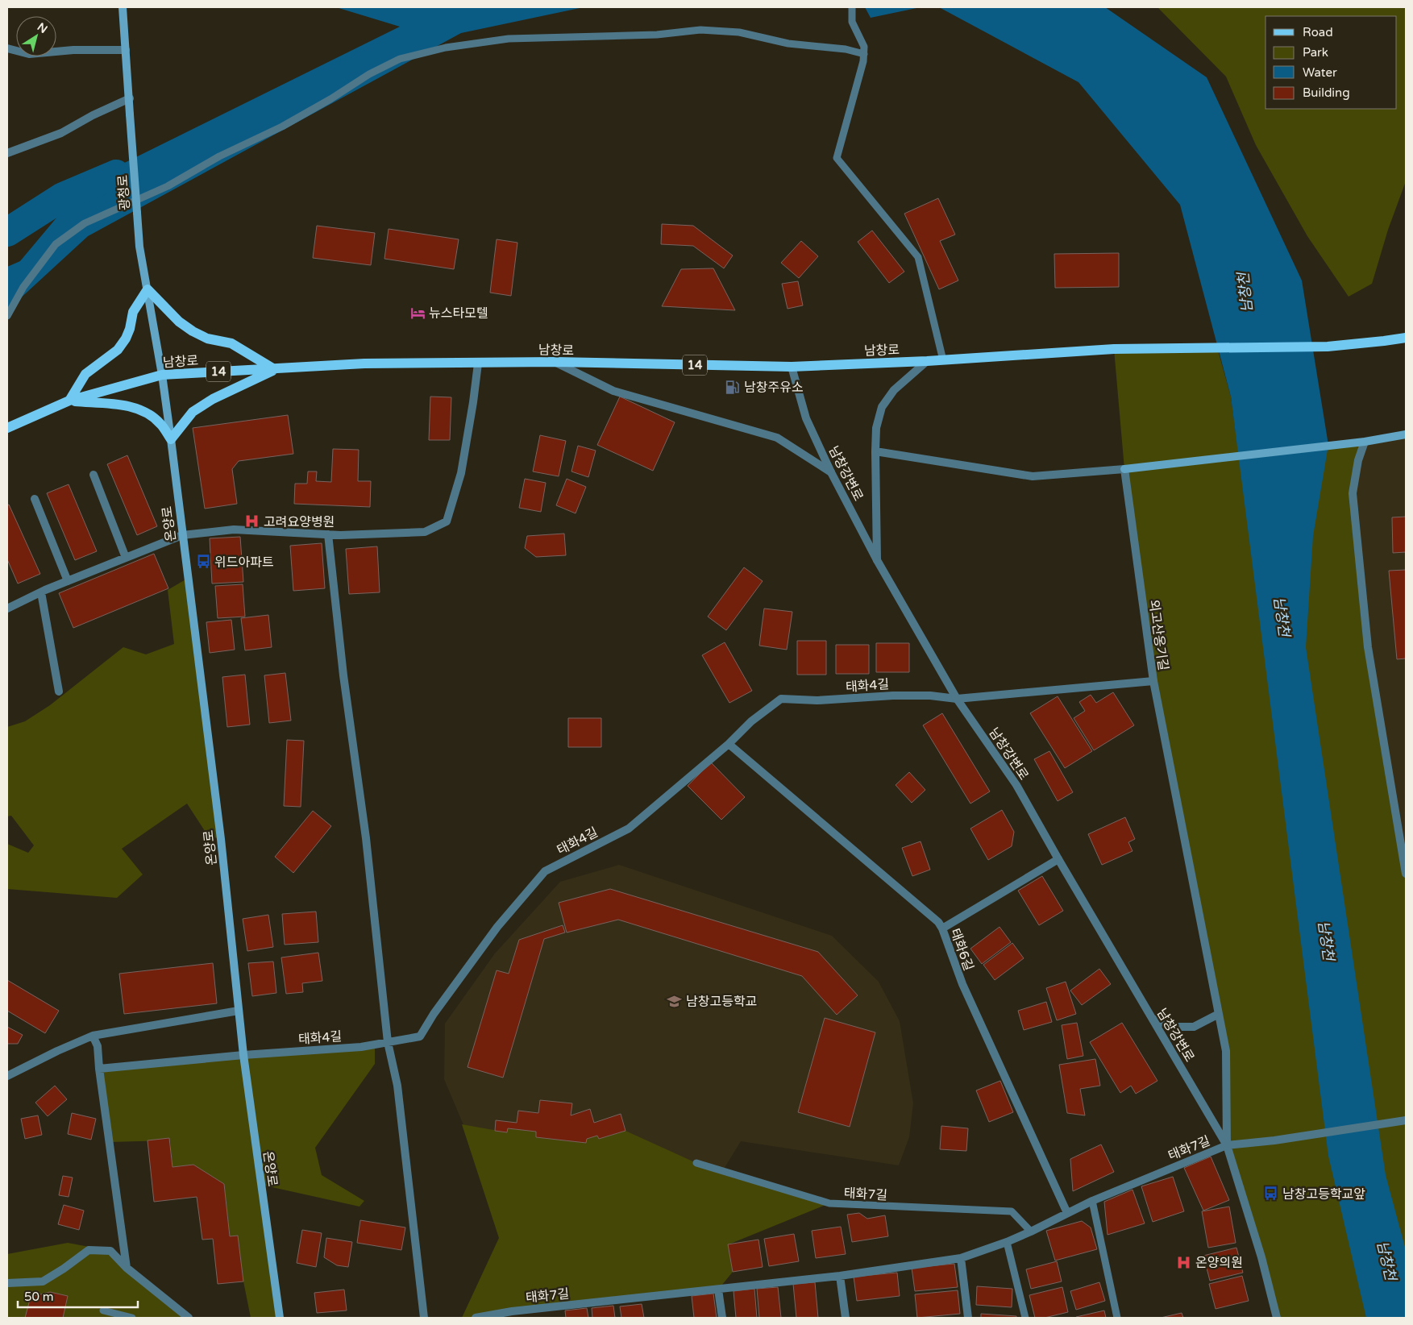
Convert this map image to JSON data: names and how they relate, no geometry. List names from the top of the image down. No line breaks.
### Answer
{"streets":{"main road":["광청로","남창로","14","온양로"],"street":["남창강변로","외고산옹기길","태화4길","태화6길","태화7길"]},"crossings":[["광청로","남창로"],["광청로","온양로"],["남창로","남창강변로"],["남창로","온양로"],["남창강변로","외고산옹기길"],["남창강변로","태화4길"],["남창강변로","태화7길"],["온양로","태화4길"],["외고산옹기길","태화4길"],["태화4길","태화6길"],["태화6길","태화7길"]],"water":["남창천"],"places":{"hotel":["뉴스타모텔"],"fuel station":["남창주유소"],"hospital":["고려요양병원","온양의원"],"bus stop":["위드아파트","남창고등학교앞"],"school or university":["남창고등학교"]},"legend":["Road","Park","Water","Building"],"scale_bar":"50 m","north":"top right"}
